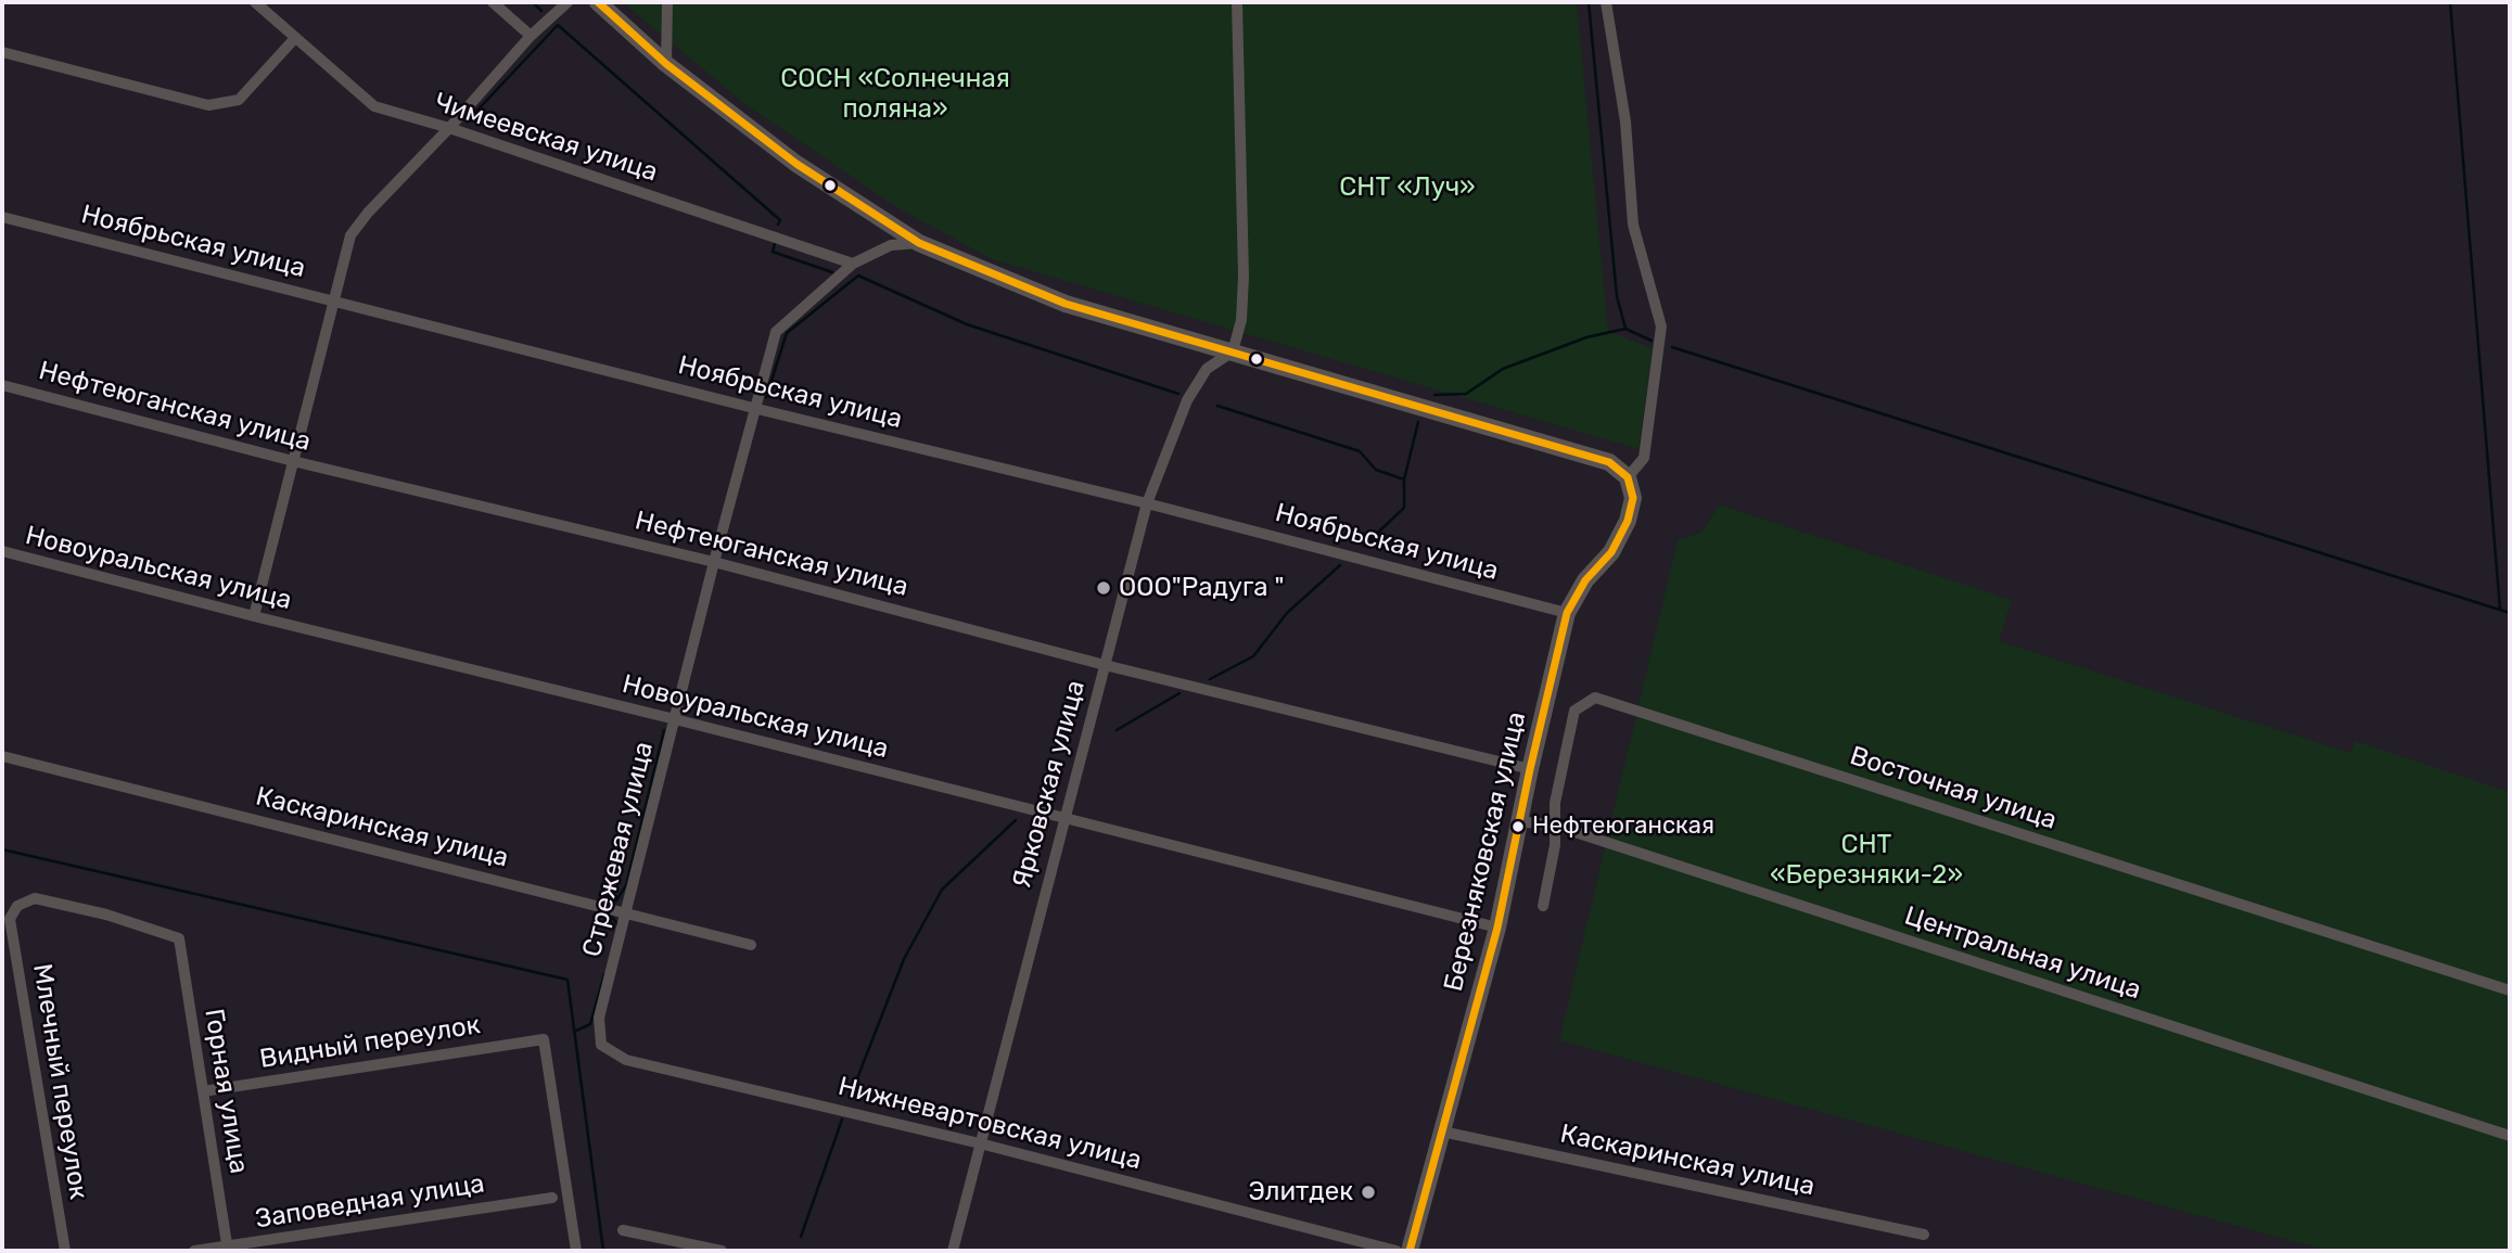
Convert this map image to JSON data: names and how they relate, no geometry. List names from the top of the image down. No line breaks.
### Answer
{"streets":{"street":["Чимеевская улица","Ноябрьская улица","Нефтеюганская улица","Новоуральская улица","Ярковская улица","Восточная улица","Каскаринская улица","Стрежевая улица","Березняковская улица","Центральная улица","Видный переулок","Млечный переулок","Горная улица","Нижневартовская улица","Заповедная улица"]},"crossings":[["Чимеевская улица","Стрежевая улица"],["Ноябрьская улица","Ярковская улица"],["Ноябрьская улица","Стрежевая улица"],["Ноябрьская улица","Березняковская улица"],["Нефтеюганская улица","Ярковская улица"],["Нефтеюганская улица","Стрежевая улица"],["Нефтеюганская улица","Березняковская улица"],["Новоуральская улица","Ярковская улица"],["Новоуральская улица","Стрежевая улица"],["Новоуральская улица","Березняковская улица"],["Ярковская улица","Нижневартовская улица"],["Восточная улица","Центральная улица"],["Каскаринская улица","Стрежевая улица"],["Каскаринская улица","Березняковская улица"],["Стрежевая улица","Нижневартовская улица"],["Березняковская улица","Центральная улица"],["Видный переулок","Горная улица"],["Млечный переулок","Горная улица"],["Горная улица","Заповедная улица"]],"parks":["СОСН «Солнечная поляна»","СНТ «Луч»","СНТ «Березняки-2»"],"places":["ООО\"Радуга \"","Нефтеюганская","Элитдек"]}
